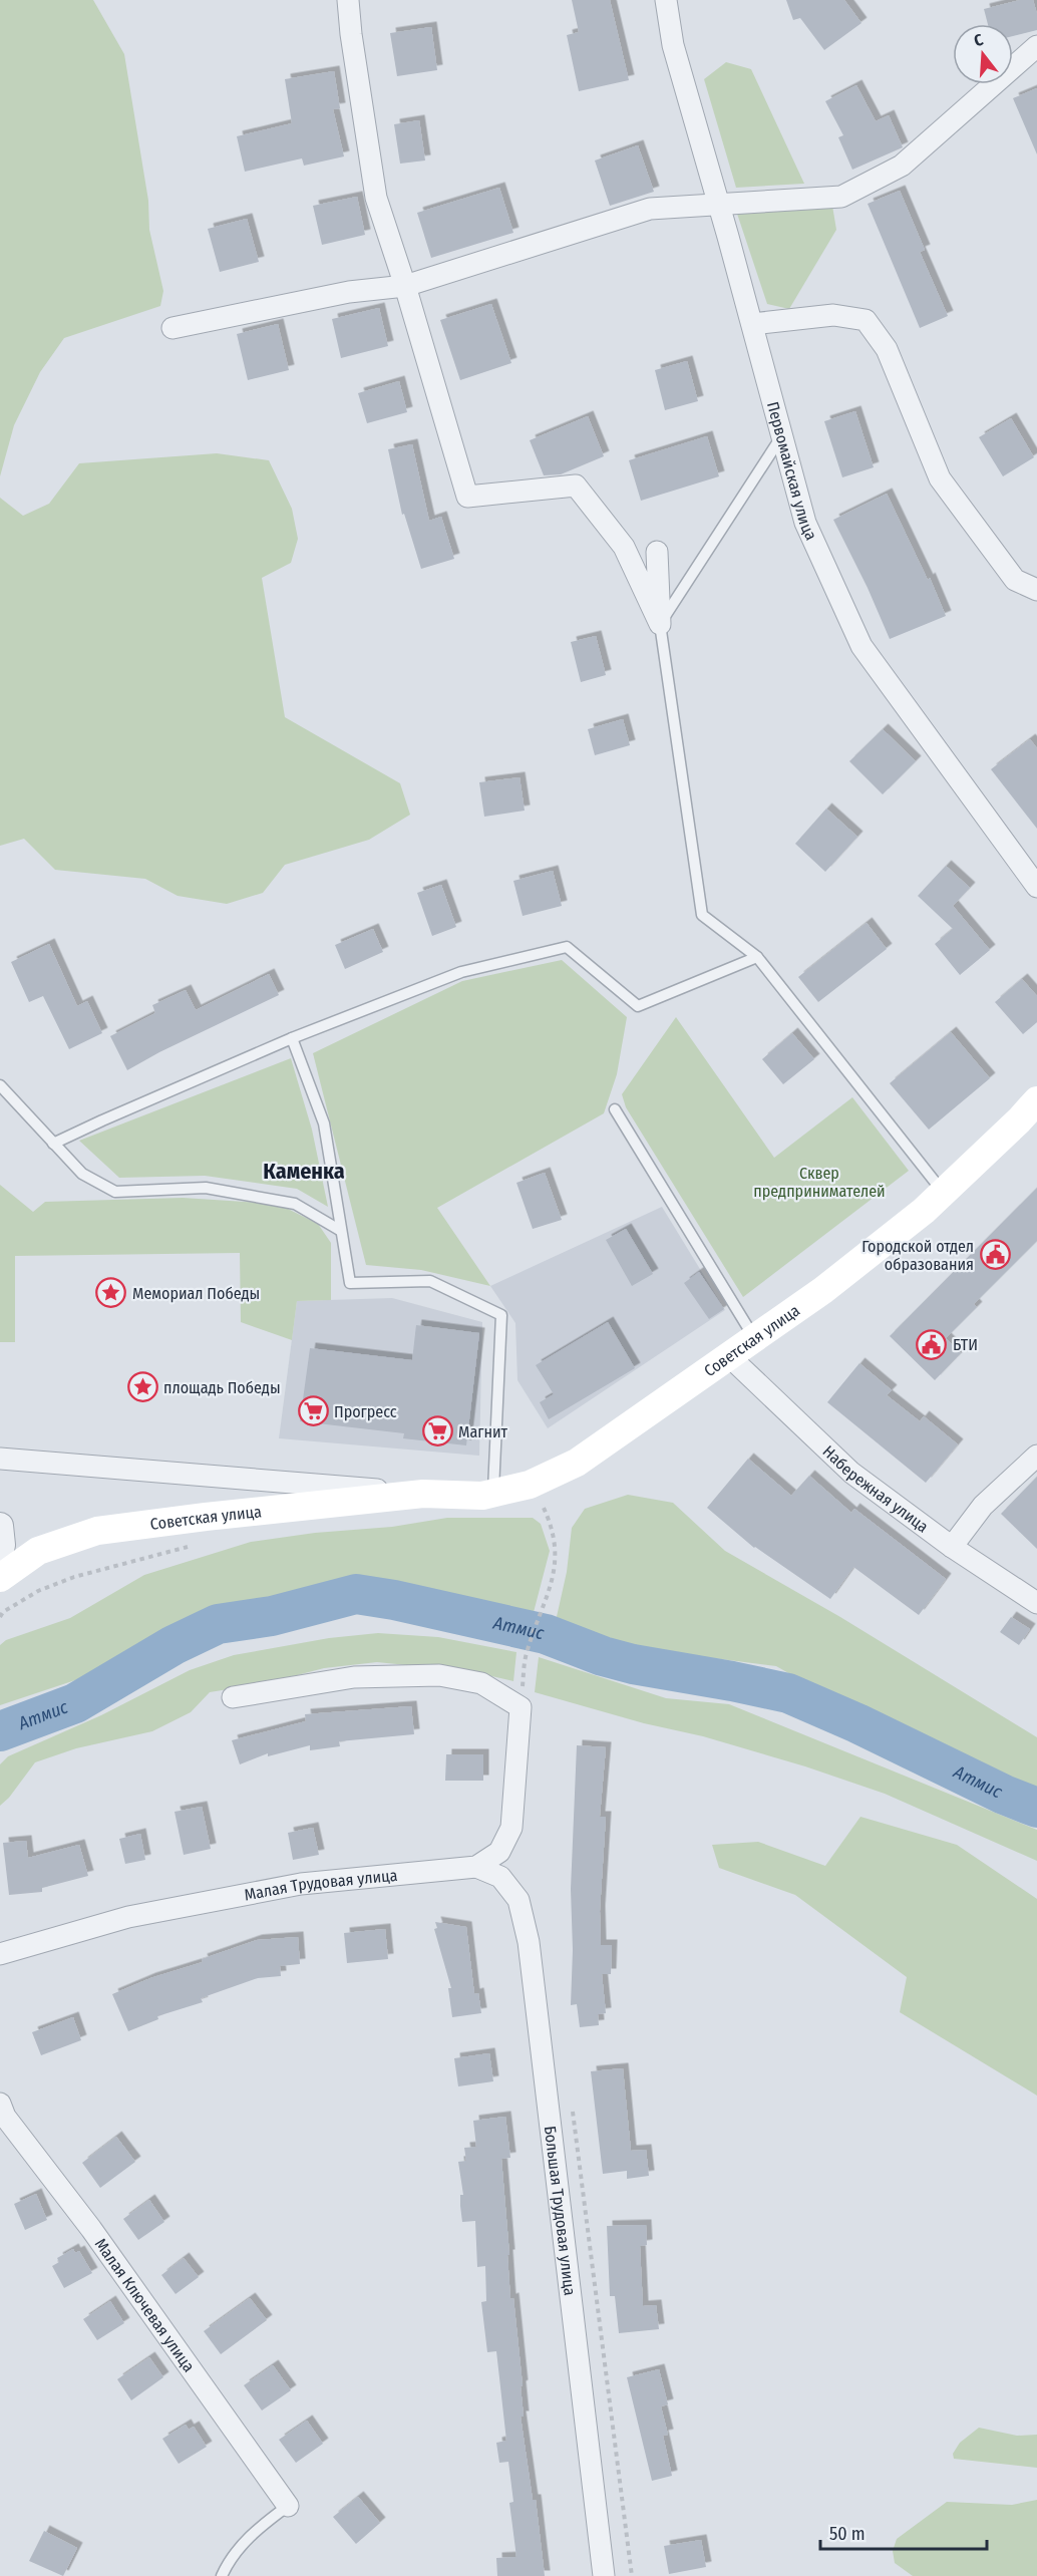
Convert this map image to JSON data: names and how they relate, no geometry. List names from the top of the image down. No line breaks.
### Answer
{"streets":{"main road":["Советская улица"],"street":["Первомайская улица","Набережная улица","Малая Трудовая улица","Большая Трудовая улица","Малая Ключевая улица"]},"crossings":[["Советская улица","Набережная улица"],["Малая Трудовая улица","Большая Трудовая улица"]],"districts":["Каменка"],"water":["Атмис"],"parks":["Сквер предпринимателей"],"places":{"public building":["Городской отдел образования","БТИ"],"place":["Мемориал Победы","площадь Победы"],"supermarket":["Прогресс","Магнит"]},"scale_bar":"50 m","north":"top"}
